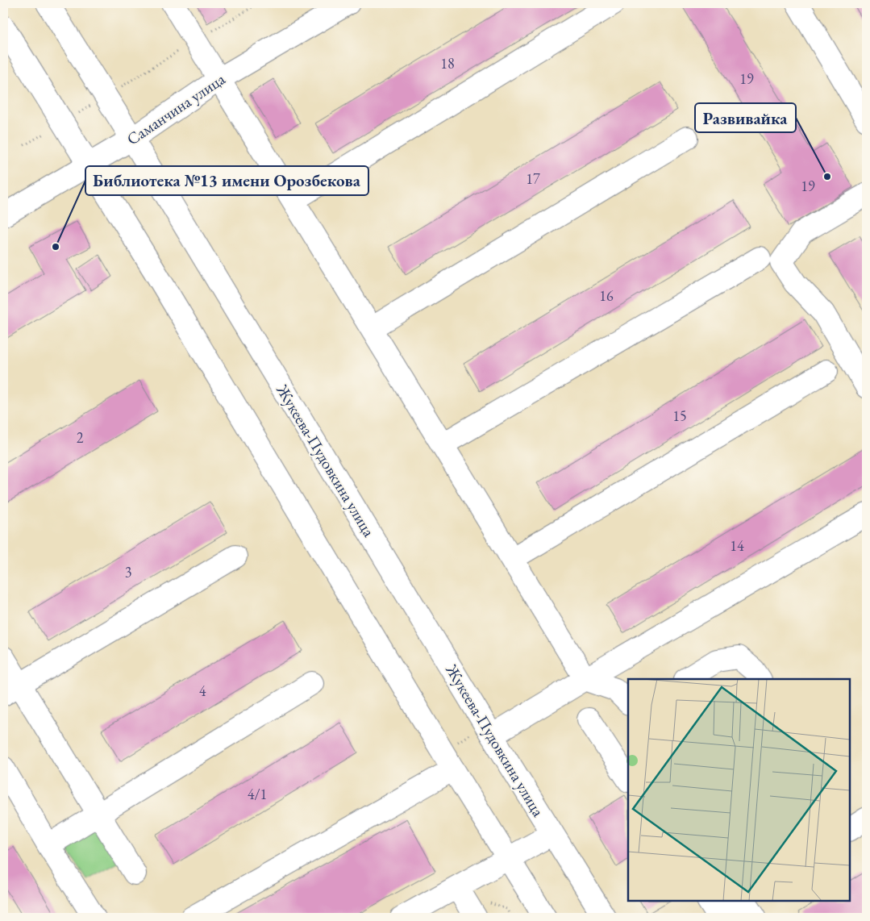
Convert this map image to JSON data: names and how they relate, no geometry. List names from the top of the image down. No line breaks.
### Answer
{"streets":{"main road":["Саманчина улица","Жукеева-Пудовкина улица"]},"crossings":[["Саманчина улица","Жукеева-Пудовкина улица"]],"places":["Развивайка","Библиотека №13 имени Орозбекова"],"house_numbers":["18","19","17","19","16","15","2","14","3","4","4/1"]}
